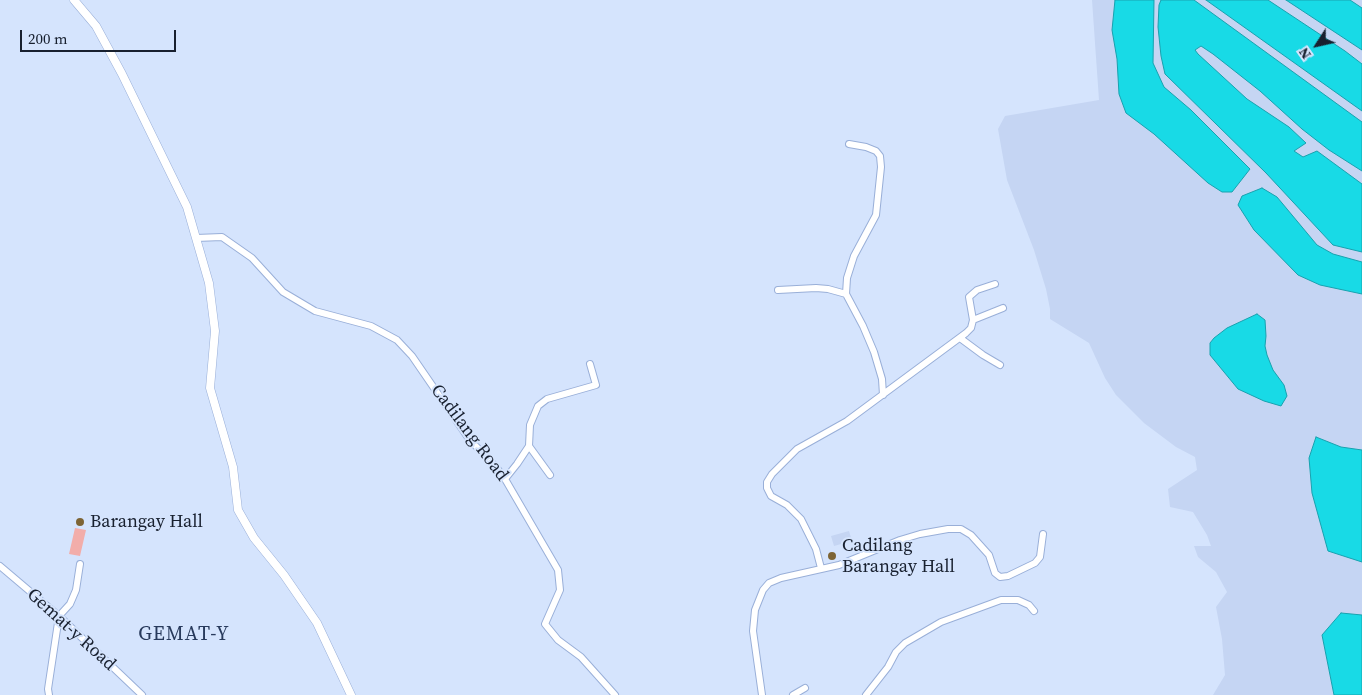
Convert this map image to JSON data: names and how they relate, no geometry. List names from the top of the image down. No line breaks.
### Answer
{"streets":{"street":["Cadilang Road","Gemat-y Road"]},"districts":["GEMAT-Y"],"places":["Barangay Hall","Cadilang Barangay Hall"],"scale_bar":"200 m","north":"bottom left"}
